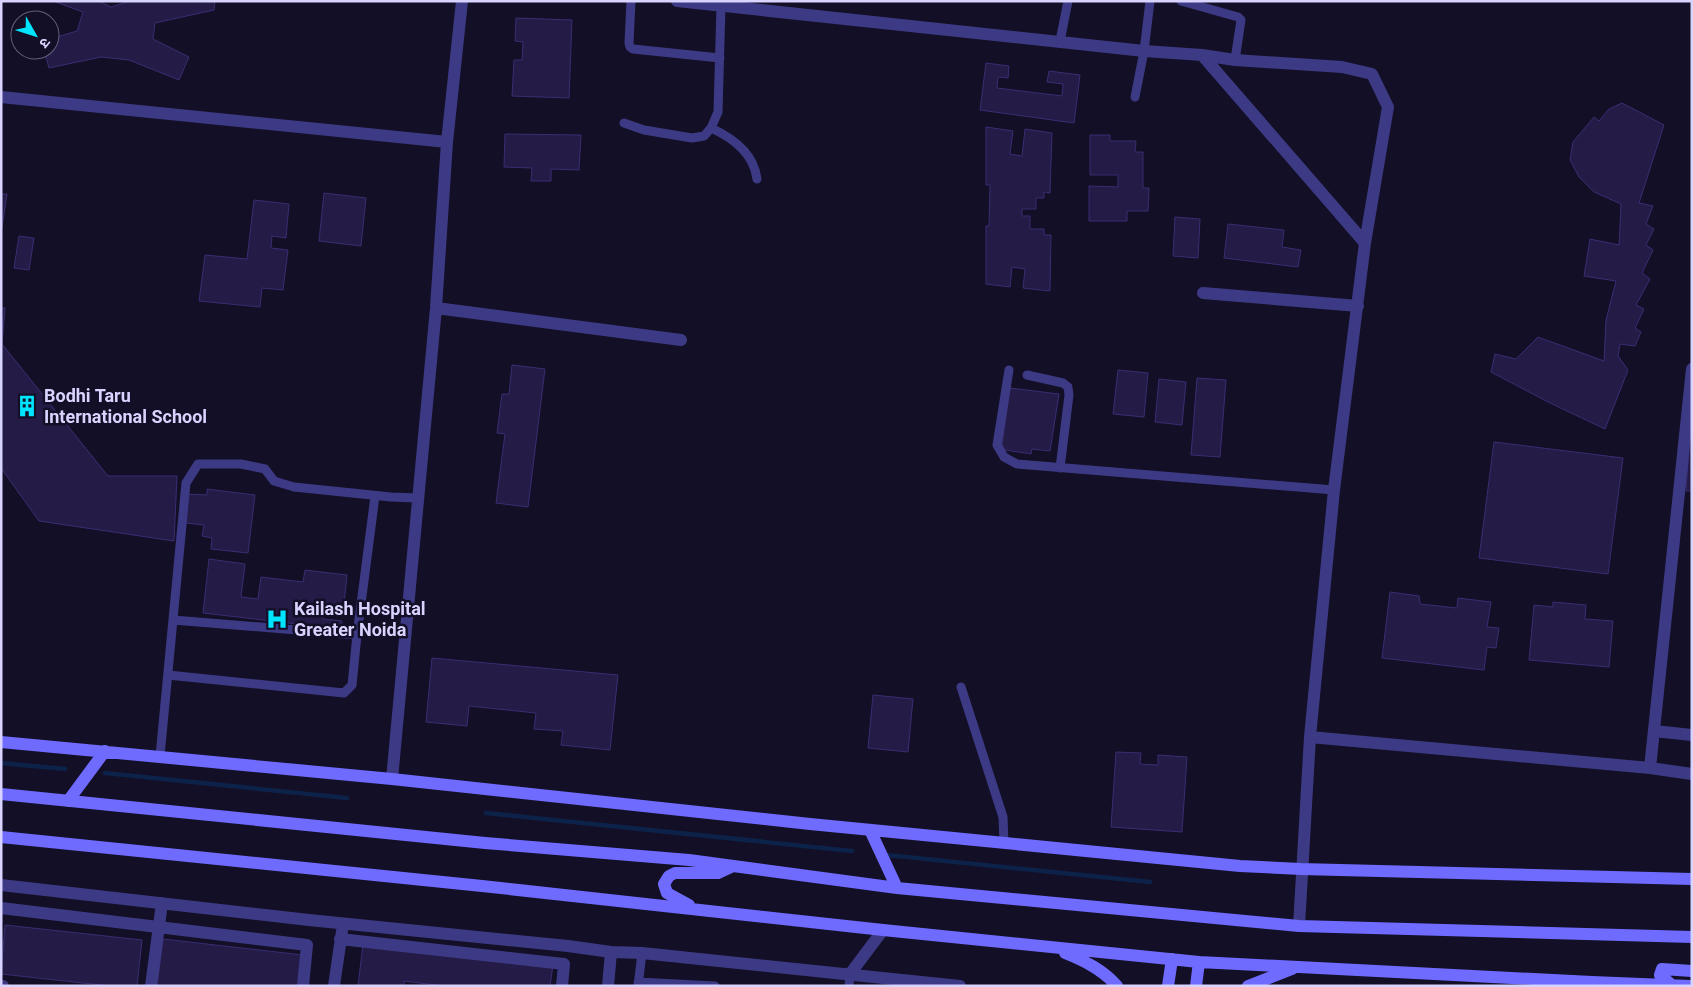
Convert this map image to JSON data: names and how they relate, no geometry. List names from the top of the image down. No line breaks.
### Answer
{"places":{"building":["Bodhi Taru International School"],"hospital":["Kailash Hospital Greater Noida"]},"north":"bottom right"}
